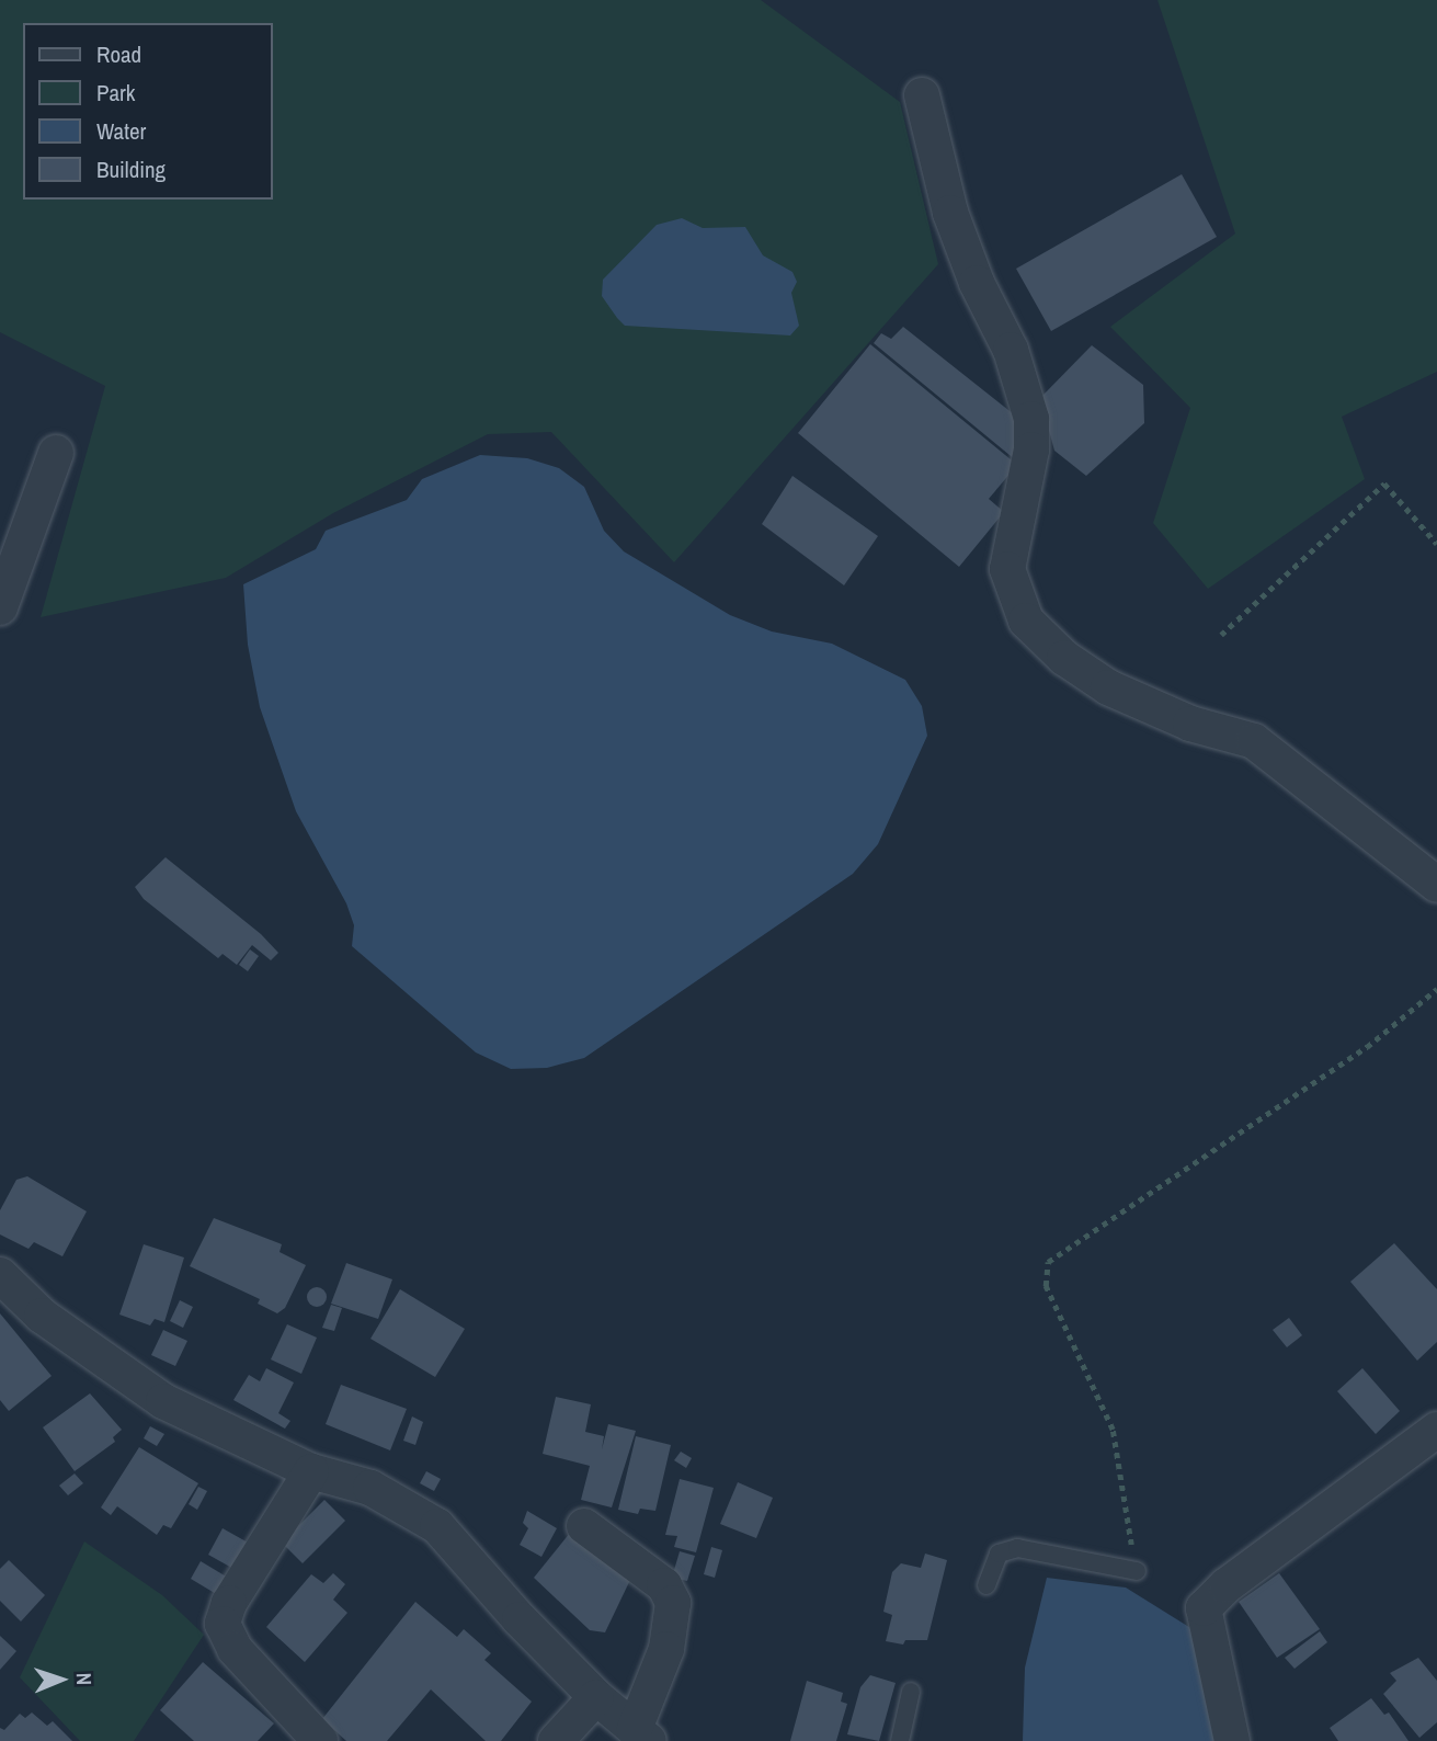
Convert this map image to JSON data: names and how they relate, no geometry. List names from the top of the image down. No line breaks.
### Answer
{"legend":["Road","Park","Water","Building"],"north":"right"}
